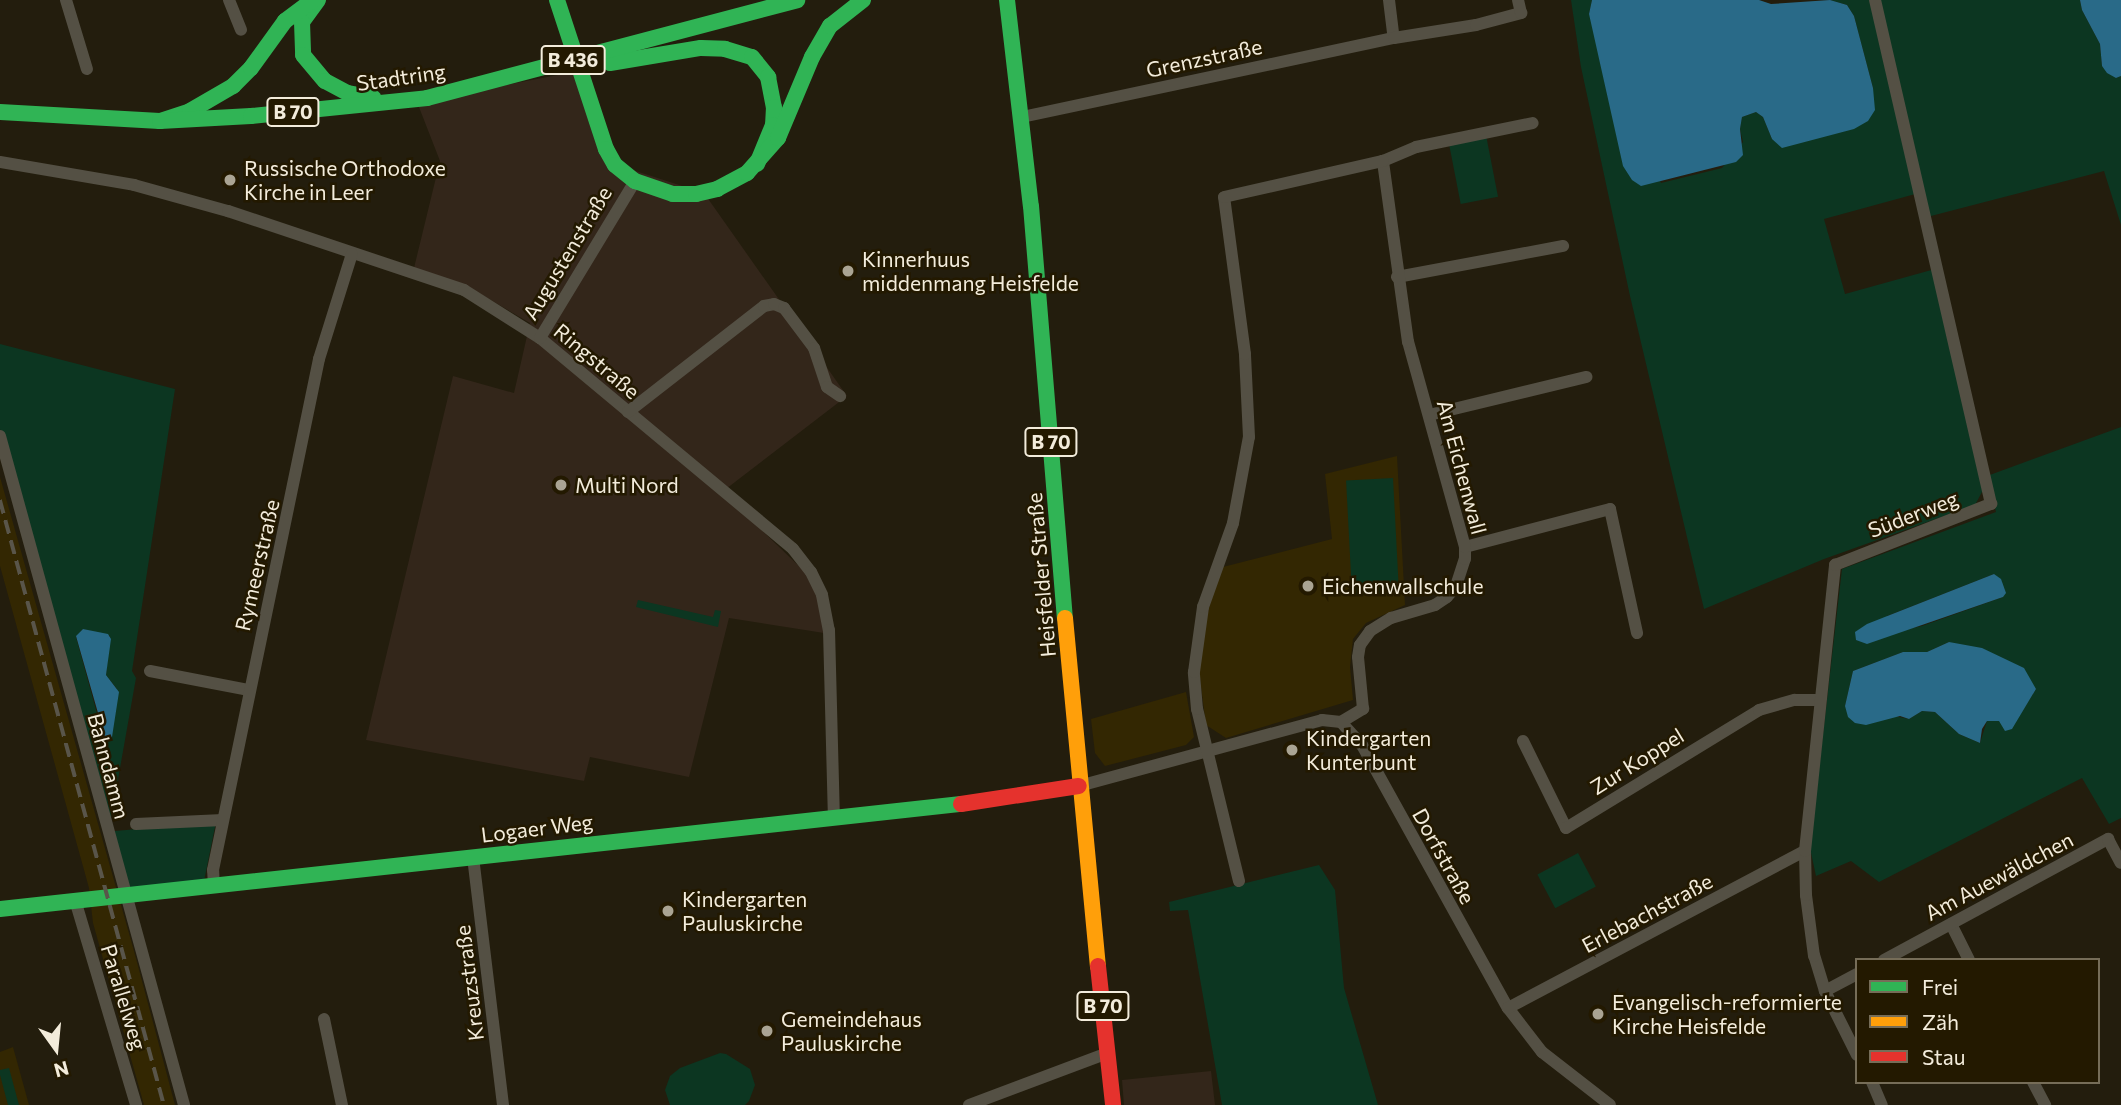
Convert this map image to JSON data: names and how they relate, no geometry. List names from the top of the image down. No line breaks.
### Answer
{"streets":{"main road":["B 436","Stadtring","B 70","Augustenstraße","Heisfelder Straße","Logaer Weg"],"street":["Grenzstraße","Ringstraße","Am Eichenwall","Süderweg","Rymeerstraße","Zur Koppel","Bahndamm","Dorfstraße","Am Auewäldchen","Erlebachstraße","Kreuzstraße","Parallelweg"]},"crossings":[["Grenzstraße","Heisfelder Straße"],["Stadtring","B 70"],["Augustenstraße","Ringstraße"],["Ringstraße","Rymeerstraße"],["Ringstraße","Logaer Weg"],["Am Eichenwall","Dorfstraße"],["Süderweg","Zur Koppel"],["Süderweg","Erlebachstraße"],["Rymeerstraße","Logaer Weg"],["Heisfelder Straße","Logaer Weg"],["Bahndamm","Logaer Weg"],["Logaer Weg","Kreuzstraße"],["Logaer Weg","Parallelweg"],["Dorfstraße","Erlebachstraße"]],"places":["Russische Orthodoxe Kirche in Leer","Kinnerhuus middenmang Heisfelde","Multi Nord","Eichenwallschule","Kindergarten Kunterbunt","Kindergarten Pauluskirche","Evangelisch-reformierte Kirche Heisfelde","Gemeindehaus Pauluskirche"],"legend":["Frei","Zäh","Stau"],"north":"bottom"}
